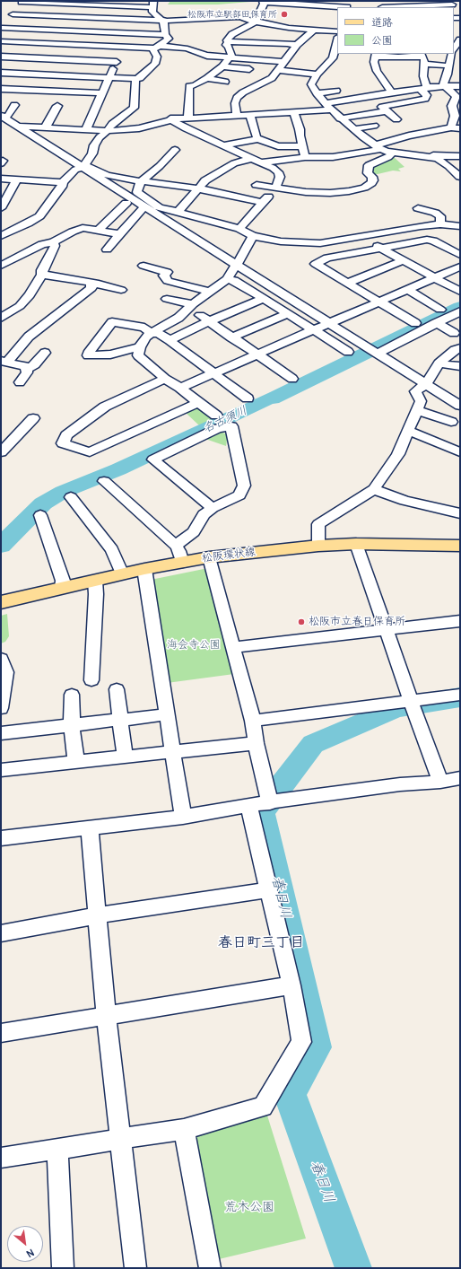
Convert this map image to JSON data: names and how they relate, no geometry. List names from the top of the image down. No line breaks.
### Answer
{"streets":{"main road":["松阪環状線"]},"districts":["春日町三丁目"],"water":["名古須川","春日川"],"parks":["海会寺公園","荒木公園"],"places":["松阪市立駅部田保育所","松阪市立春日保育所"],"legend":["道路","公園"],"north":"bottom right"}
